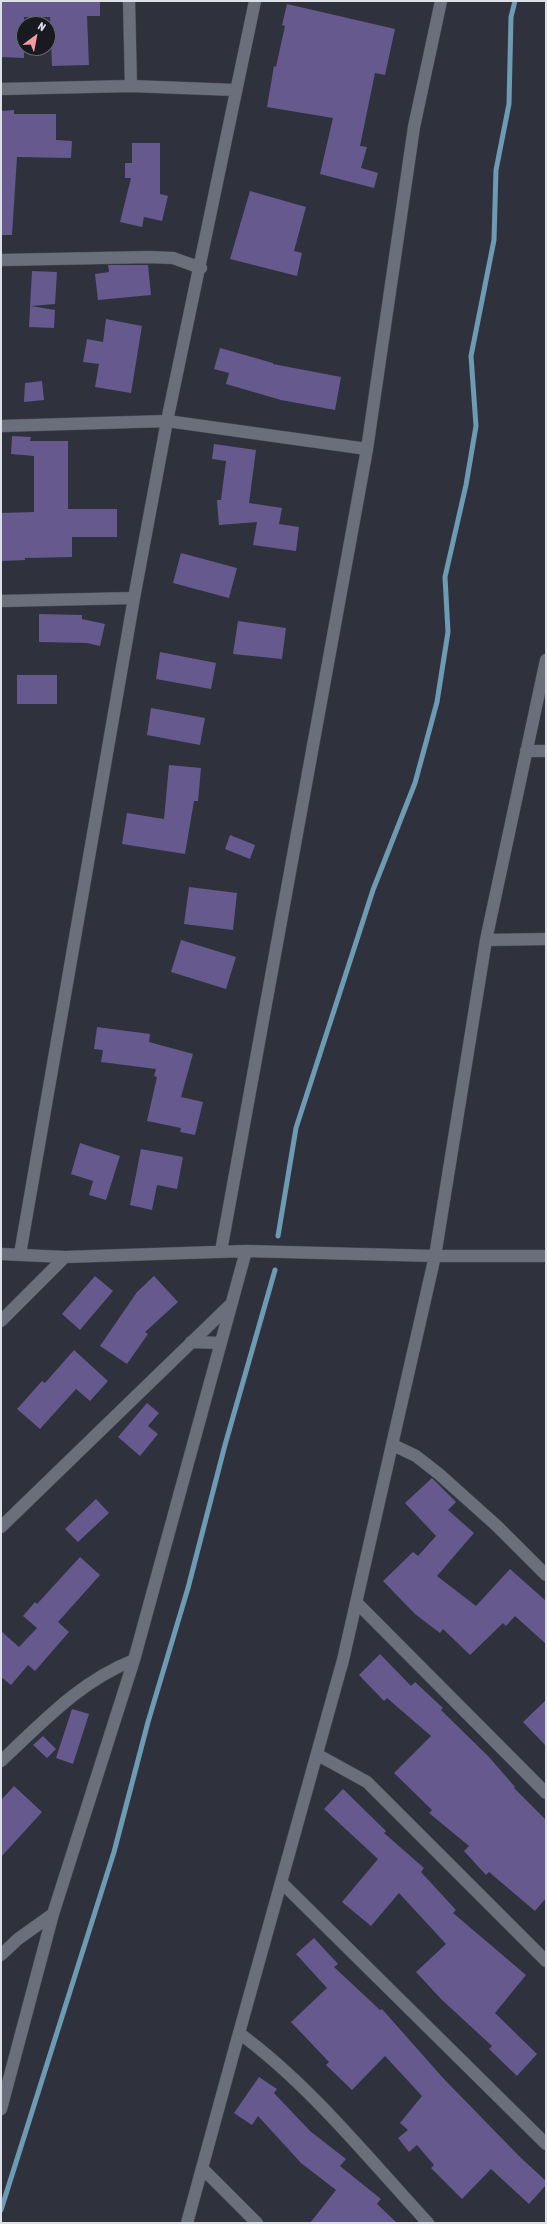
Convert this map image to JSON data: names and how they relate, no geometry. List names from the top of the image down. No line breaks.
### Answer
{"north":"top right"}
